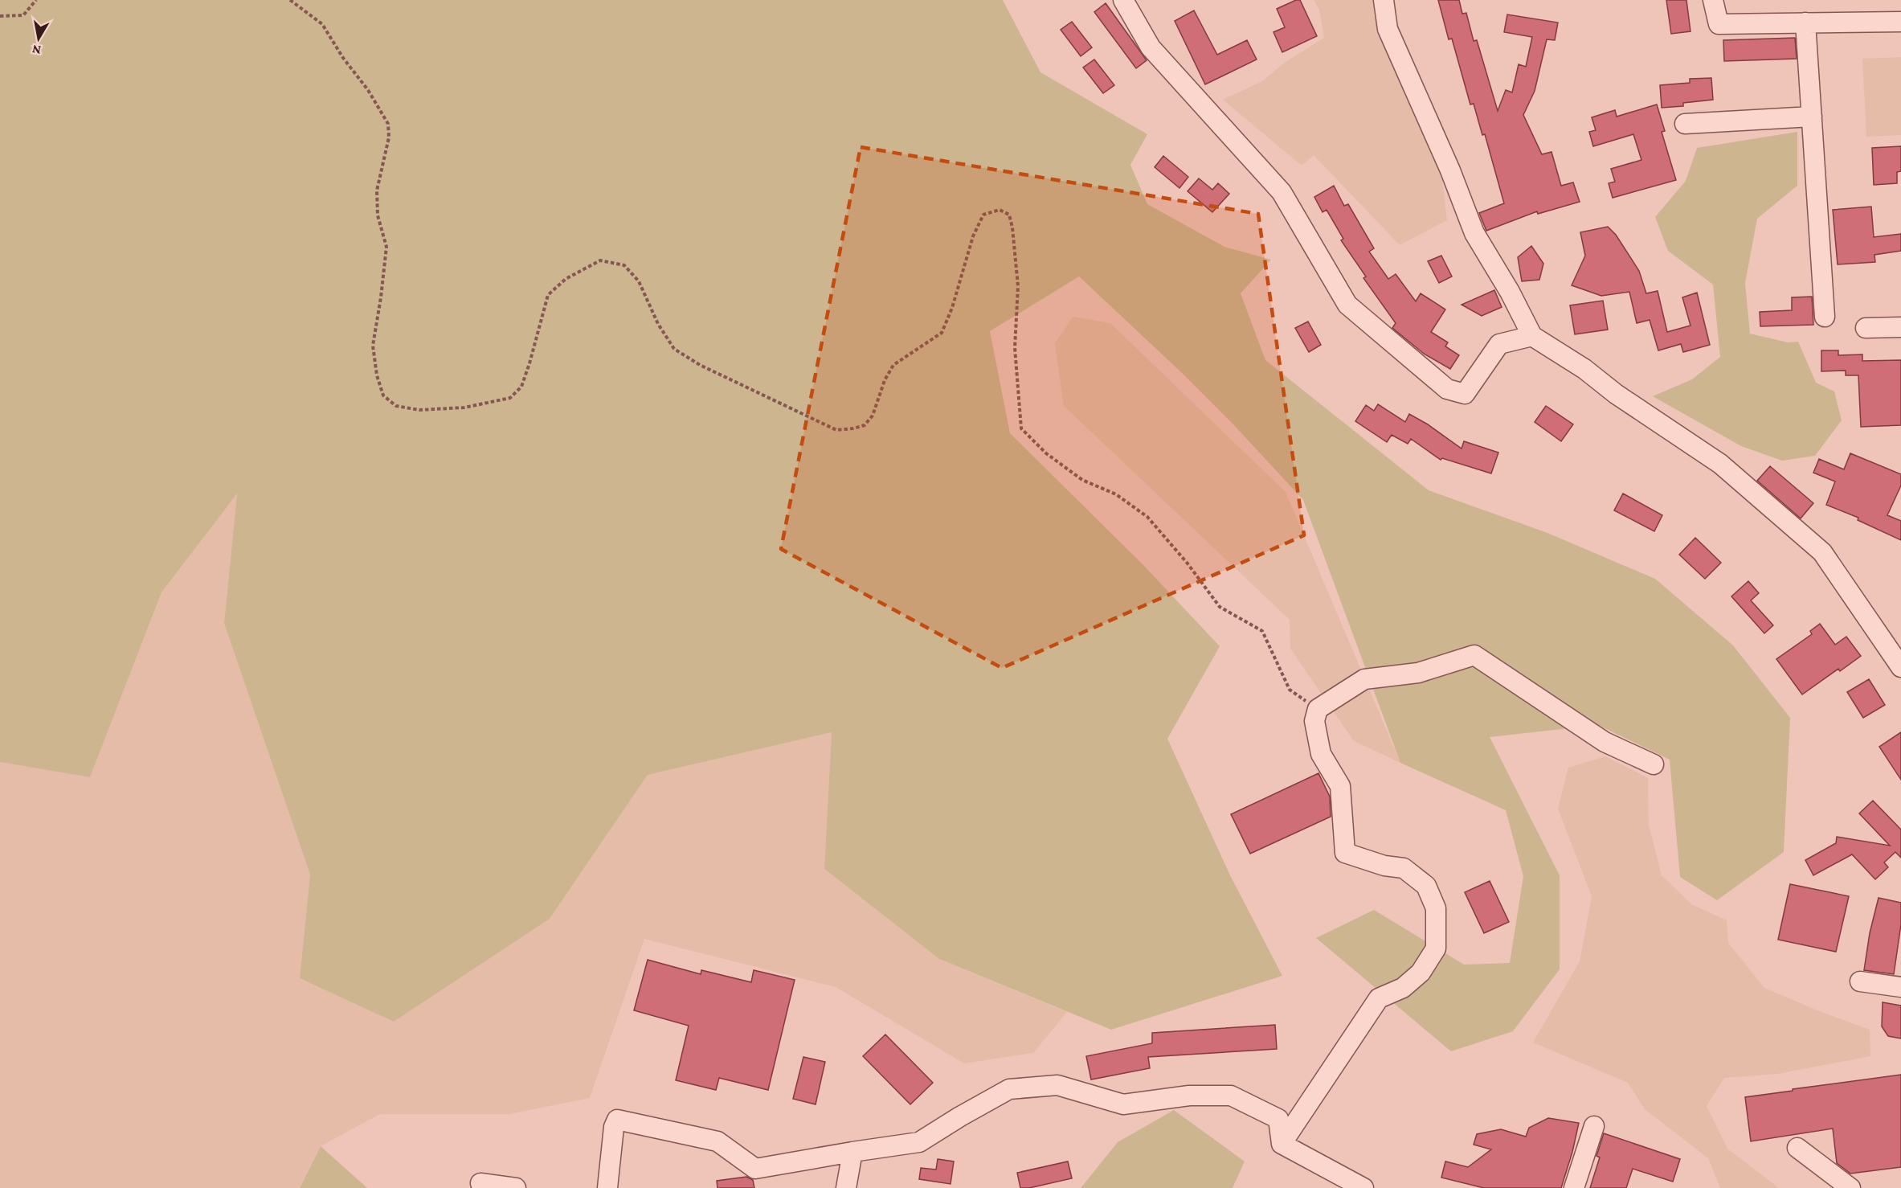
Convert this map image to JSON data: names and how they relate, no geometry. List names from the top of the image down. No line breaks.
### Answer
{"north":"bottom"}
